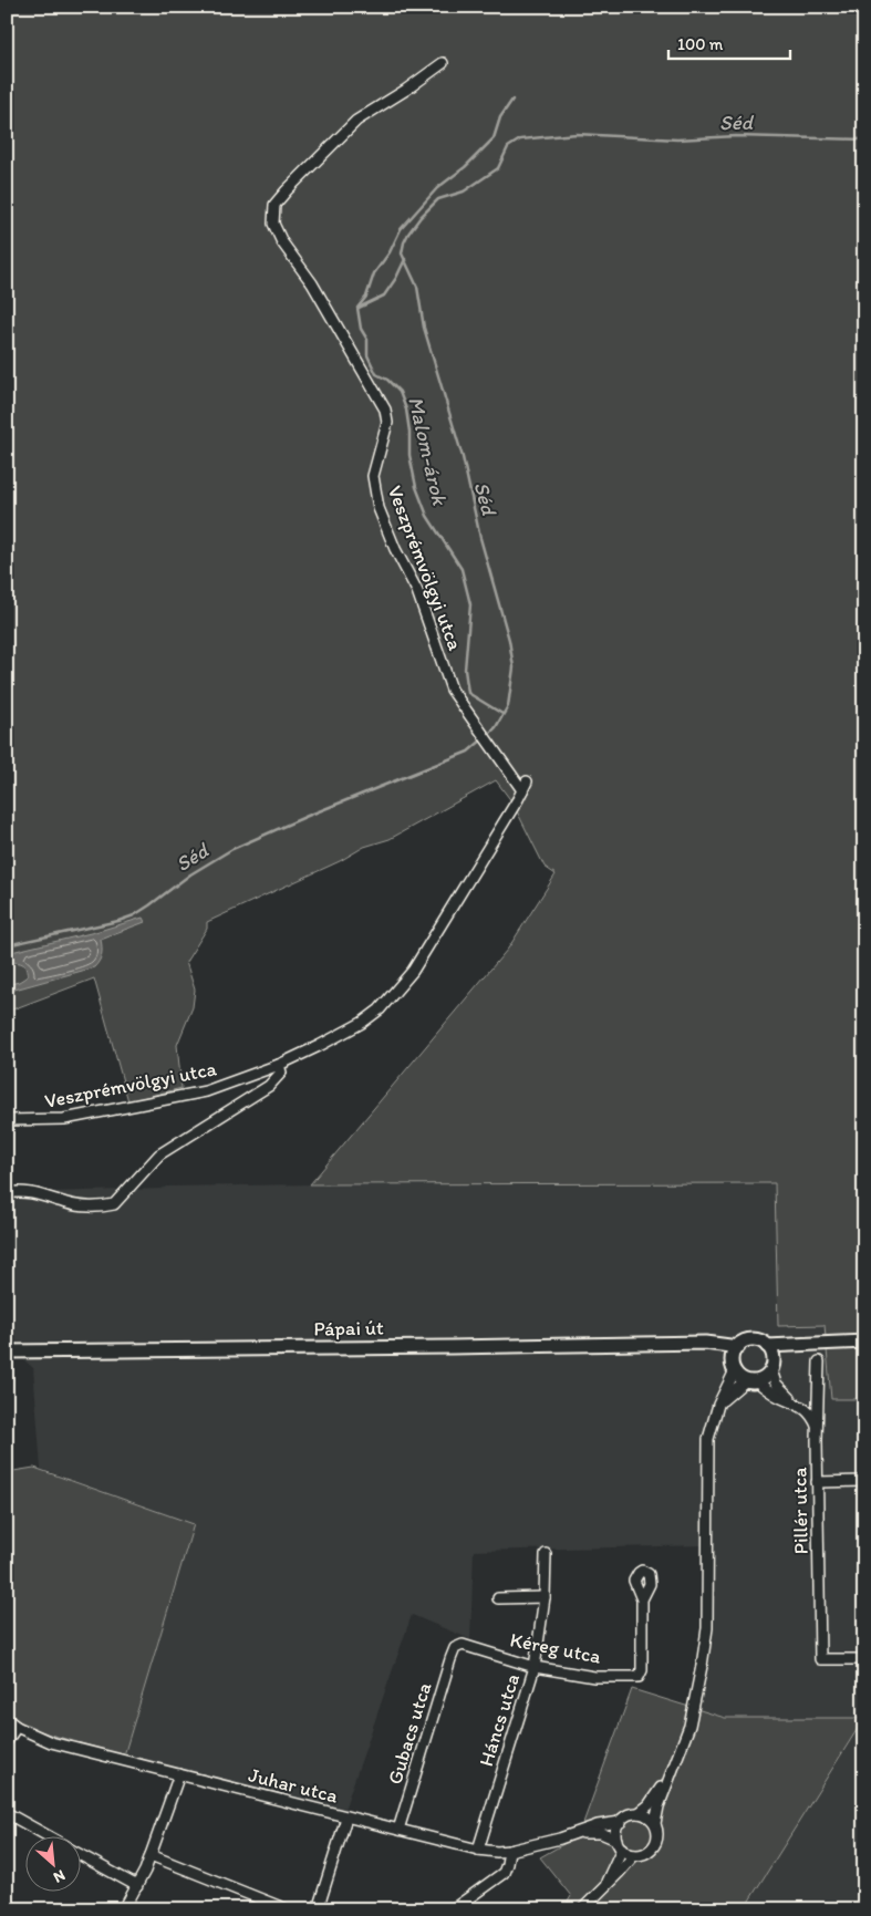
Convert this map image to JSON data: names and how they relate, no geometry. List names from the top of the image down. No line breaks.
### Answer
{"streets":{"main road":["Pápai út"],"street":["Veszprémvölgyi utca","Pillér utca","Kéreg utca","Háncs utca","Gubacs utca","Juhar utca"]},"crossings":[["Kéreg utca","Háncs utca"],["Kéreg utca","Gubacs utca"],["Háncs utca","Juhar utca"],["Gubacs utca","Juhar utca"]],"water":["Séd","Malom-árok"],"scale_bar":"100 m","north":"bottom right"}
